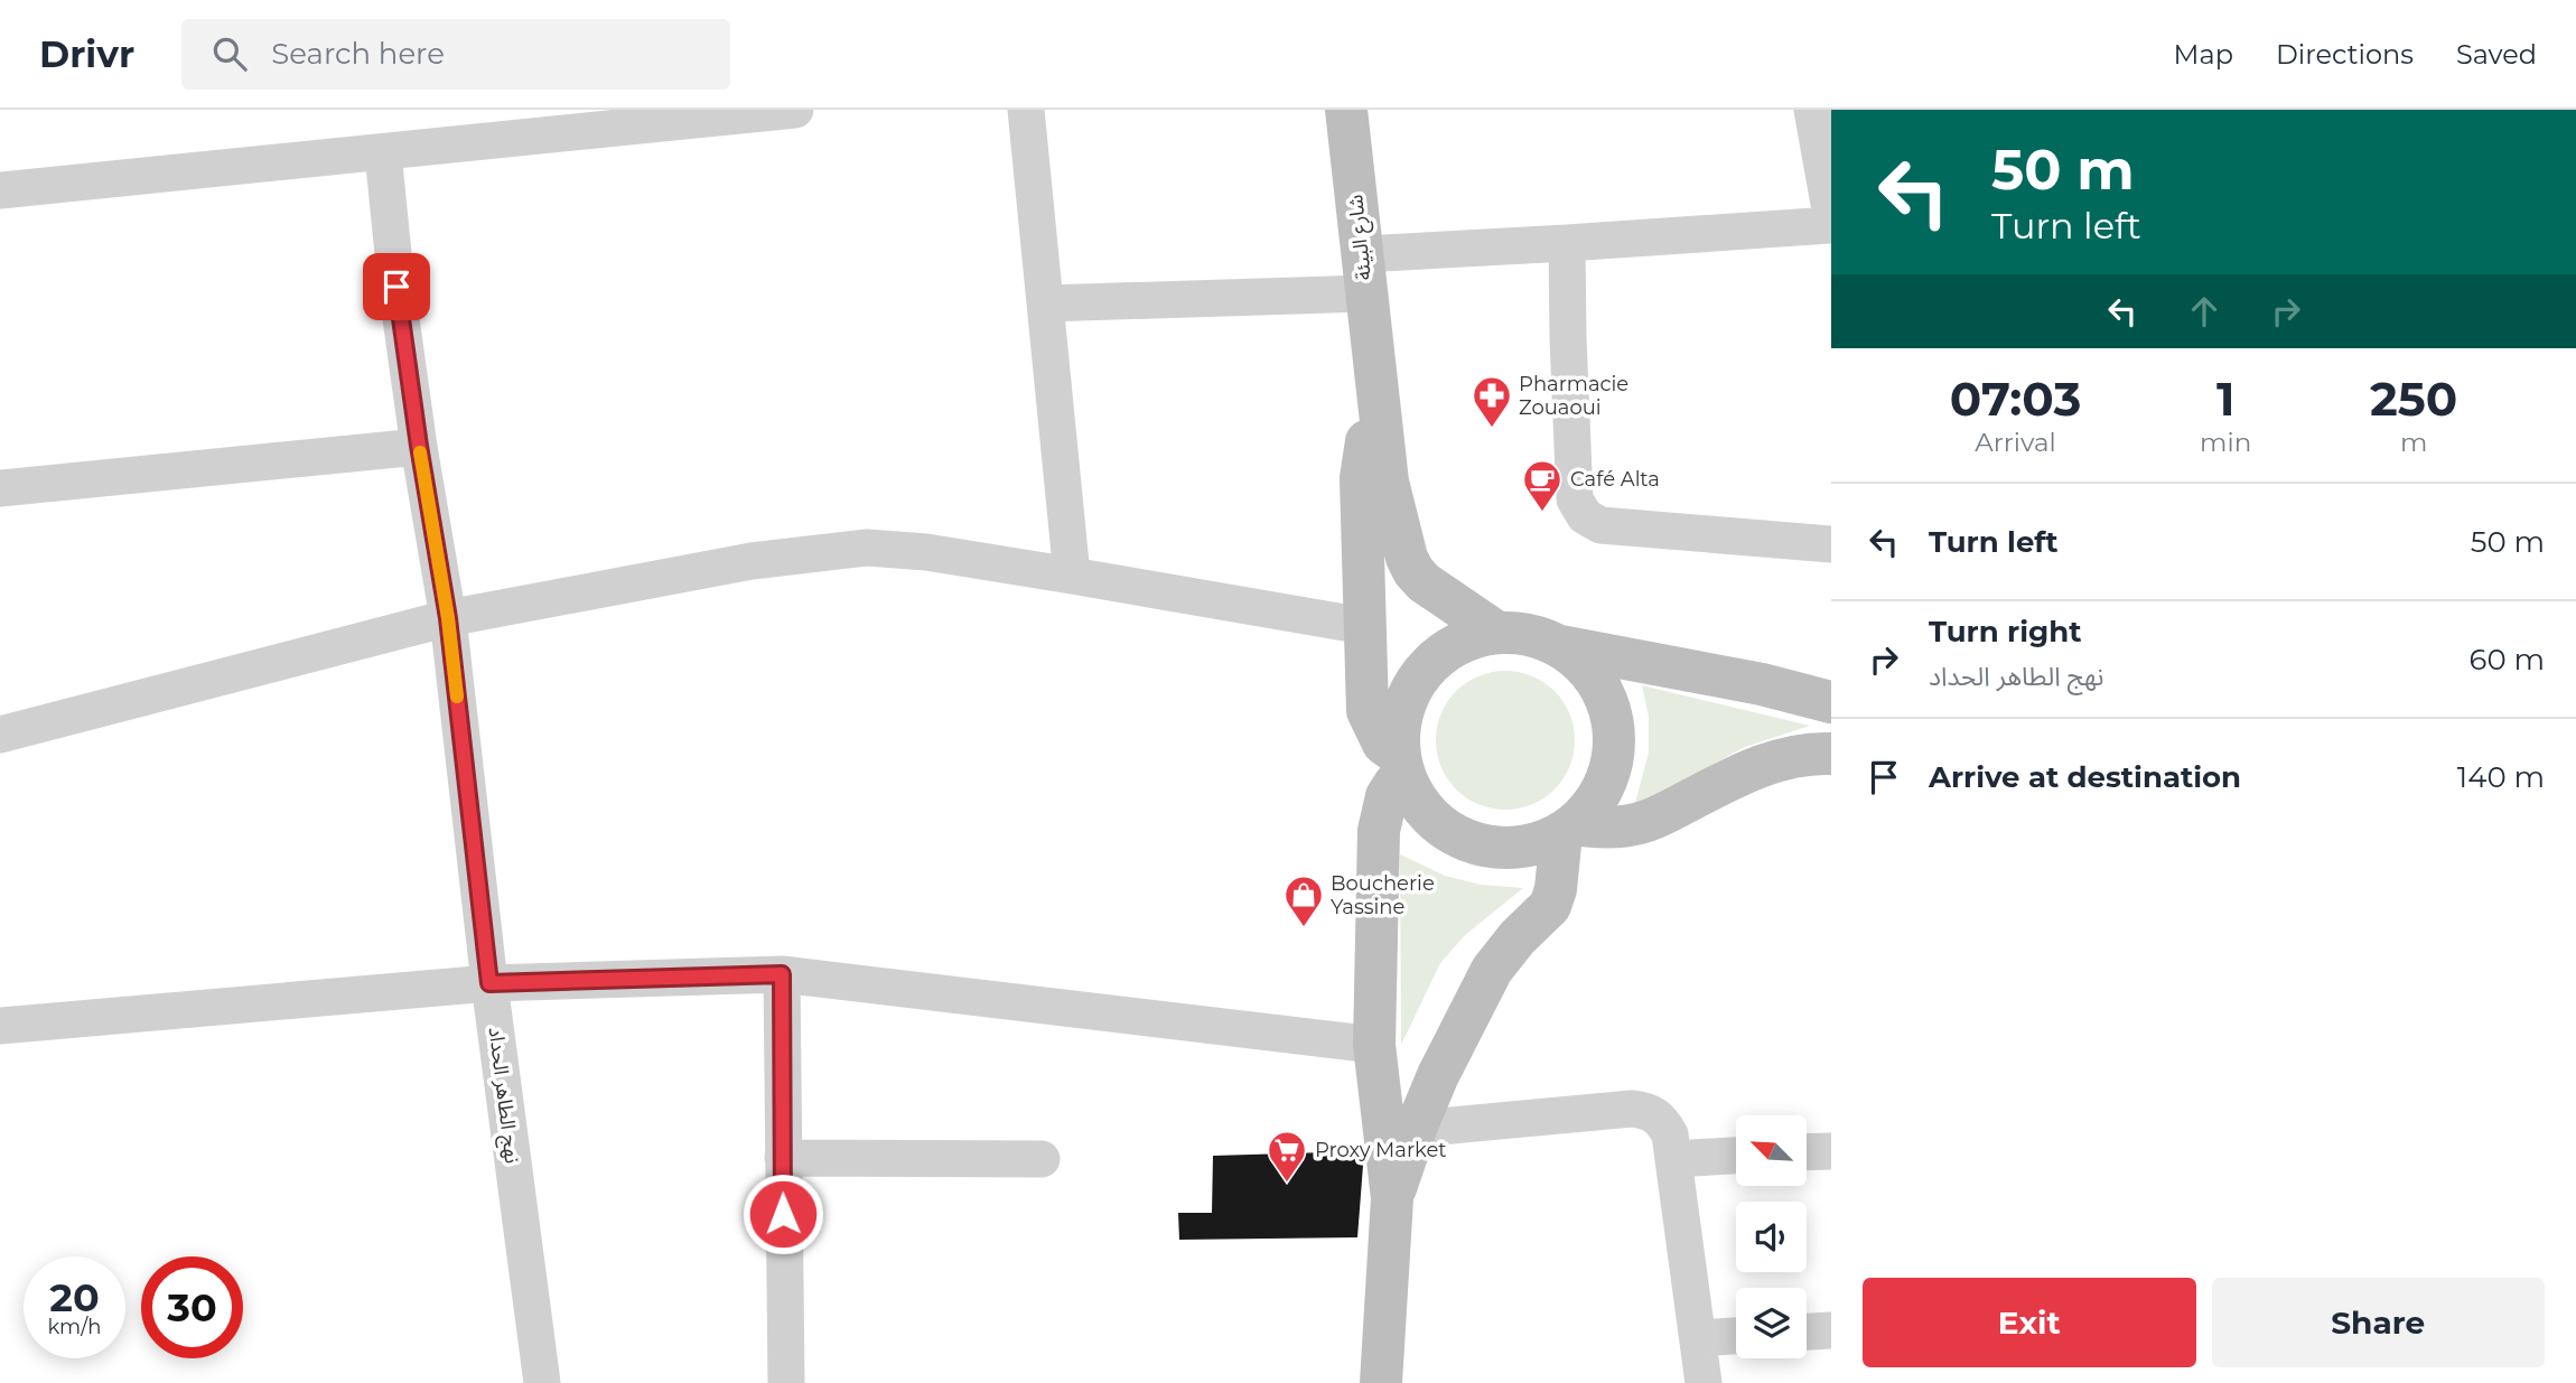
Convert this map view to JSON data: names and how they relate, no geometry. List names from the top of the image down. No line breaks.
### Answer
{"streets":{"street":["شارع البيئة","نهج الطاهر الحداد"]},"places":{"pharmacy":["Pharmacie Zouaoui"],"cafe":["Café Alta"],"shop":["Boucherie Yassine"],"supermarket":["Proxy Market"]},"north":"top left","page":{"header":"Drivr","search":"Search here","nav":["Map","Directions","Saved"],"turn":["50 m","Turn left"],"eta":["07:03","Arrival","1","min","250","m"],"list":[{"name":"Turn left","value":"50 m"},{"name":"Turn right","note":"نهج الطاهر الحداد","value":"60 m"},{"name":"Arrive at destination","value":"140 m"}],"speed":"20 km/h","limit":"30","buttons":["Exit","Share"]}}
